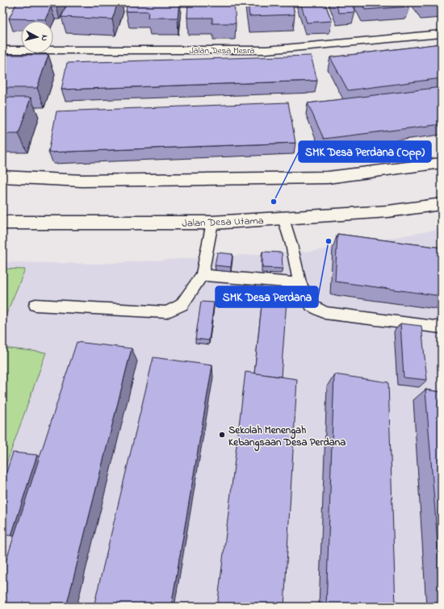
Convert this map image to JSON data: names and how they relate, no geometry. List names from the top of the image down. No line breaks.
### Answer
{"streets":{"street":["Jalan Desa Mesra","Jalan Desa Utama"]},"places":["SMK Desa Perdana (Opp)","SMK Desa Perdana","Sekolah Menengah Kebangsaan Desa Perdana"],"north":"right"}
